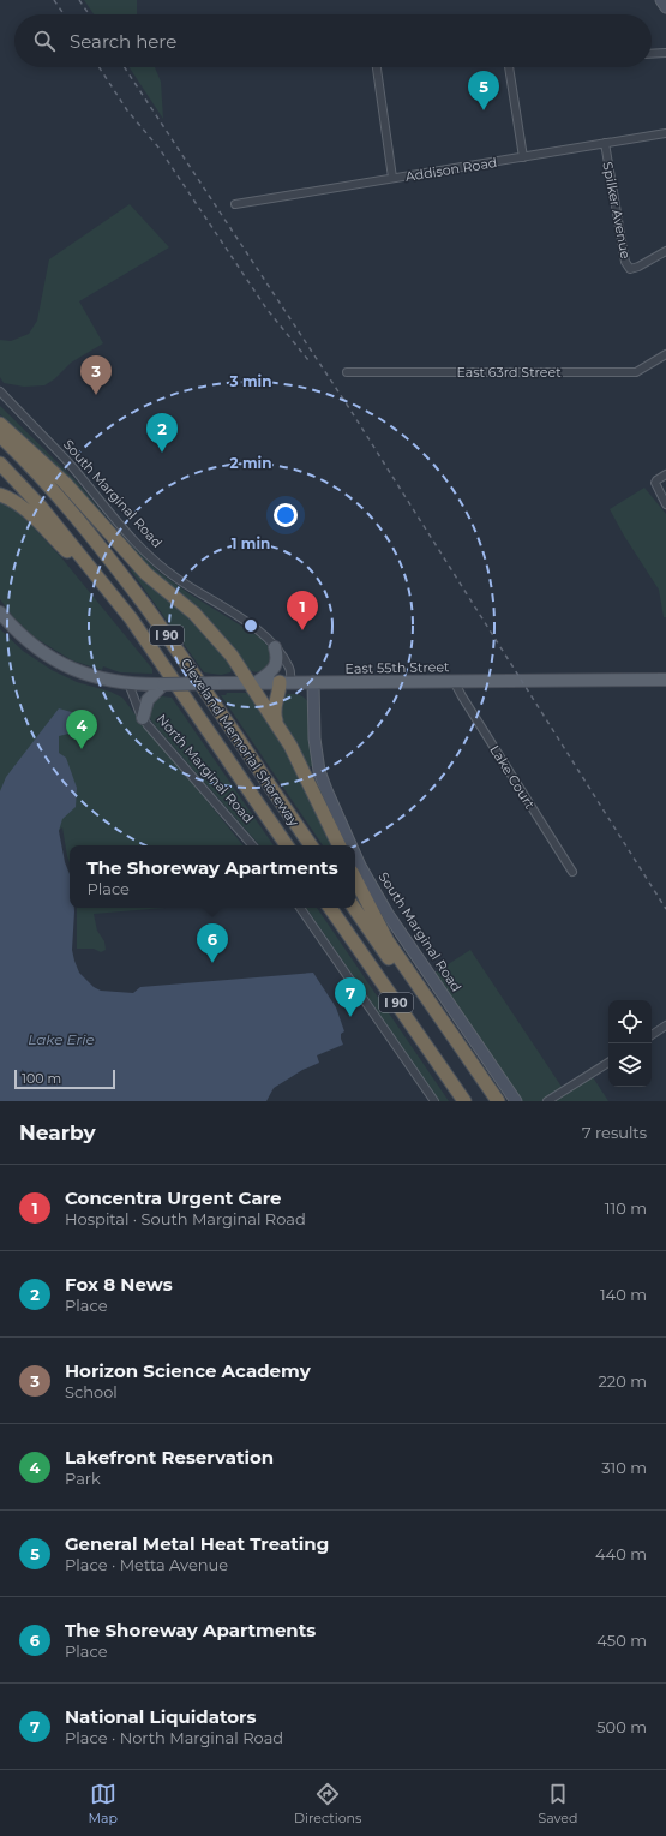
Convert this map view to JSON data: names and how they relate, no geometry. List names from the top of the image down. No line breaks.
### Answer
{"streets":{"highway":["I 90","Cleveland Memorial Shoreway"],"main road":["East 55th Street"],"street":["Addison Road","Spilker Avenue","East 63rd Street","South Marginal Road","North Marginal Road","Lake Court"]},"crossings":[["Addison Road","Spilker Avenue"],["South Marginal Road","East 55th Street"],["East 55th Street","North Marginal Road"],["East 55th Street","Lake Court"]],"water":["Lake Erie"],"scale_bar":"100 m","page":{"search":"Search here","pins":["5","3","2","1","4","6","7"],"popup":["The Shoreway Apartments","Place"],"scale":"100 m","heading":["Nearby","7 results"],"list":[{"mark":"1","name":"Concentra Urgent Care","note":"Hospital · South Marginal Road","value":"110 m"},{"mark":"2","name":"Fox 8 News","note":"Place","value":"140 m"},{"mark":"3","name":"Horizon Science Academy","note":"School","value":"220 m"},{"mark":"4","name":"Lakefront Reservation","note":"Park","value":"310 m"},{"mark":"5","name":"General Metal Heat Treating","note":"Place · Metta Avenue","value":"440 m"},{"mark":"6","name":"The Shoreway Apartments","note":"Place","value":"450 m"},{"mark":"7","name":"National Liquidators","note":"Place · North Marginal Road","value":"500 m"}],"nav":["Map","Directions","Saved"]},"rings":["3 min","2 min","1 min"]}
